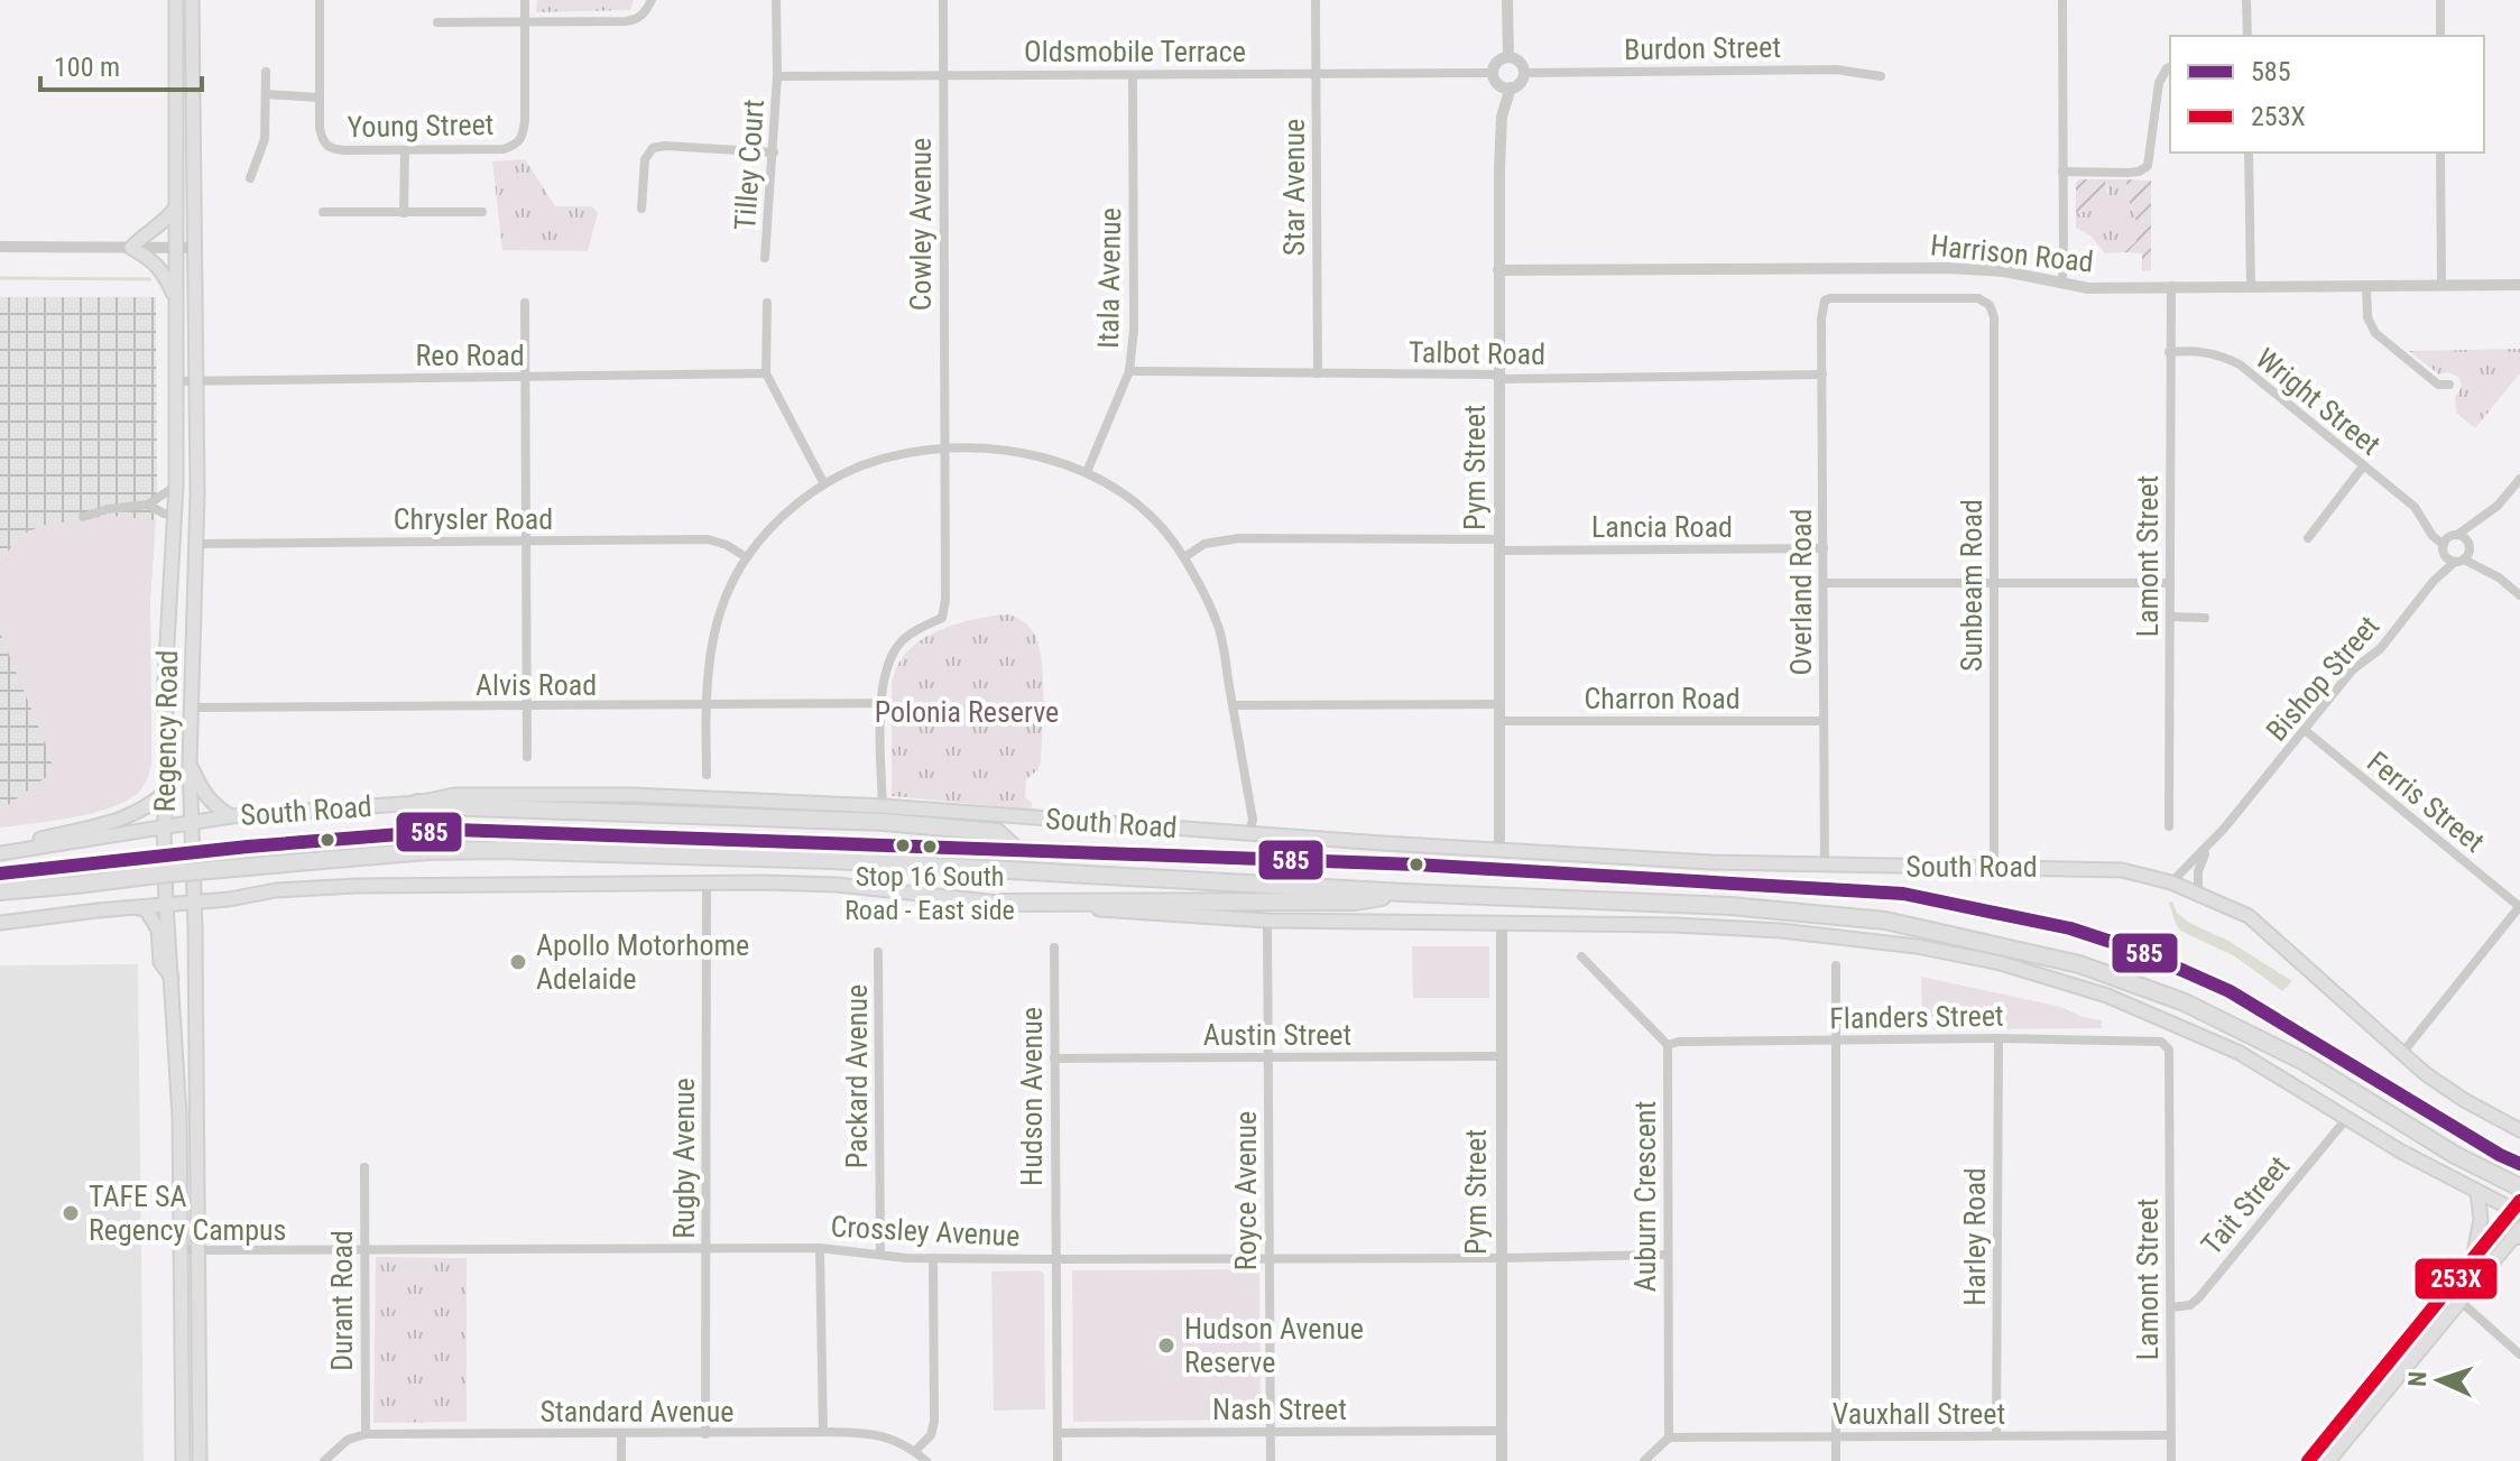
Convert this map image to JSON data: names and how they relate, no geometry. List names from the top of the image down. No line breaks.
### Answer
{"streets":{"main road":["Regency Road","South Road"],"street":["Burdon Street","Oldsmobile Terrace","Young Street","Tilley Court","Star Avenue","Cowley Avenue","Harrison Road","Itala Avenue","Talbot Road","Reo Road","Wright Street","Pym Street","Chrysler Road","Lancia Road","Lamont Street","Sunbeam Road","Overland Road","Bishop Street","Alvis Road","Charron Road","Ferris Street","Flanders Street","Austin Street","Packard Avenue","Hudson Avenue","Rugby Avenue","Royce Avenue","Auburn Crescent","Tait Street","Crossley Avenue","Harley Road","Durant Road","Nash Street","Standard Avenue","Vauxhall Street"]},"crossings":[["Burdon Street","Oldsmobile Terrace"],["Burdon Street","Pym Street"],["Oldsmobile Terrace","Tilley Court"],["Oldsmobile Terrace","Star Avenue"],["Oldsmobile Terrace","Cowley Avenue"],["Oldsmobile Terrace","Itala Avenue"],["Oldsmobile Terrace","Pym Street"],["Star Avenue","Talbot Road"],["Cowley Avenue","Alvis Road"],["Harrison Road","Pym Street"],["Harrison Road","Lamont Street"],["Itala Avenue","Talbot Road"],["Talbot Road","Pym Street"],["Talbot Road","Overland Road"],["Reo Road","Regency Road"],["Wright Street","Lamont Street"],["Wright Street","Bishop Street"],["Pym Street","Lancia Road"],["Pym Street","Charron Road"],["Pym Street","South Road"],["Pym Street","Austin Street"],["Pym Street","Crossley Avenue"],["Pym Street","Nash Street"],["Chrysler Road","Regency Road"],["Lancia Road","Overland Road"],["Lamont Street","Flanders Street"],["Lamont Street","Tait Street"],["Lamont Street","Vauxhall Street"],["Sunbeam Road","Overland Road"],["Sunbeam Road","South Road"],["Overland Road","Charron Road"],["Overland Road","South Road"],["Bishop Street","Ferris Street"],["Bishop Street","South Road"],["Alvis Road","Regency Road"],["Regency Road","South Road"],["Regency Road","Crossley Avenue"],["Flanders Street","Auburn Crescent"],["Flanders Street","Harley Road"],["Austin Street","Hudson Avenue"],["Austin Street","Royce Avenue"],["Packard Avenue","Crossley Avenue"],["Hudson Avenue","Crossley Avenue"],["Hudson Avenue","Nash Street"],["Rugby Avenue","Crossley Avenue"],["Rugby Avenue","Standard Avenue"],["Royce Avenue","Crossley Avenue"],["Royce Avenue","Nash Street"],["Auburn Crescent","Crossley Avenue"],["Auburn Crescent","Vauxhall Street"],["Crossley Avenue","Durant Road"],["Harley Road","Vauxhall Street"],["Durant Road","Standard Avenue"]],"parks":["Polonia Reserve"],"places":["Stop 16 South Road - East side","Apollo Motorhome Adelaide","TAFE SA Regency Campus","Hudson Avenue Reserve"],"lines":["transit line 585","transit line 253X"],"legend":["585","253X"],"scale_bar":"100 m","north":"left"}
